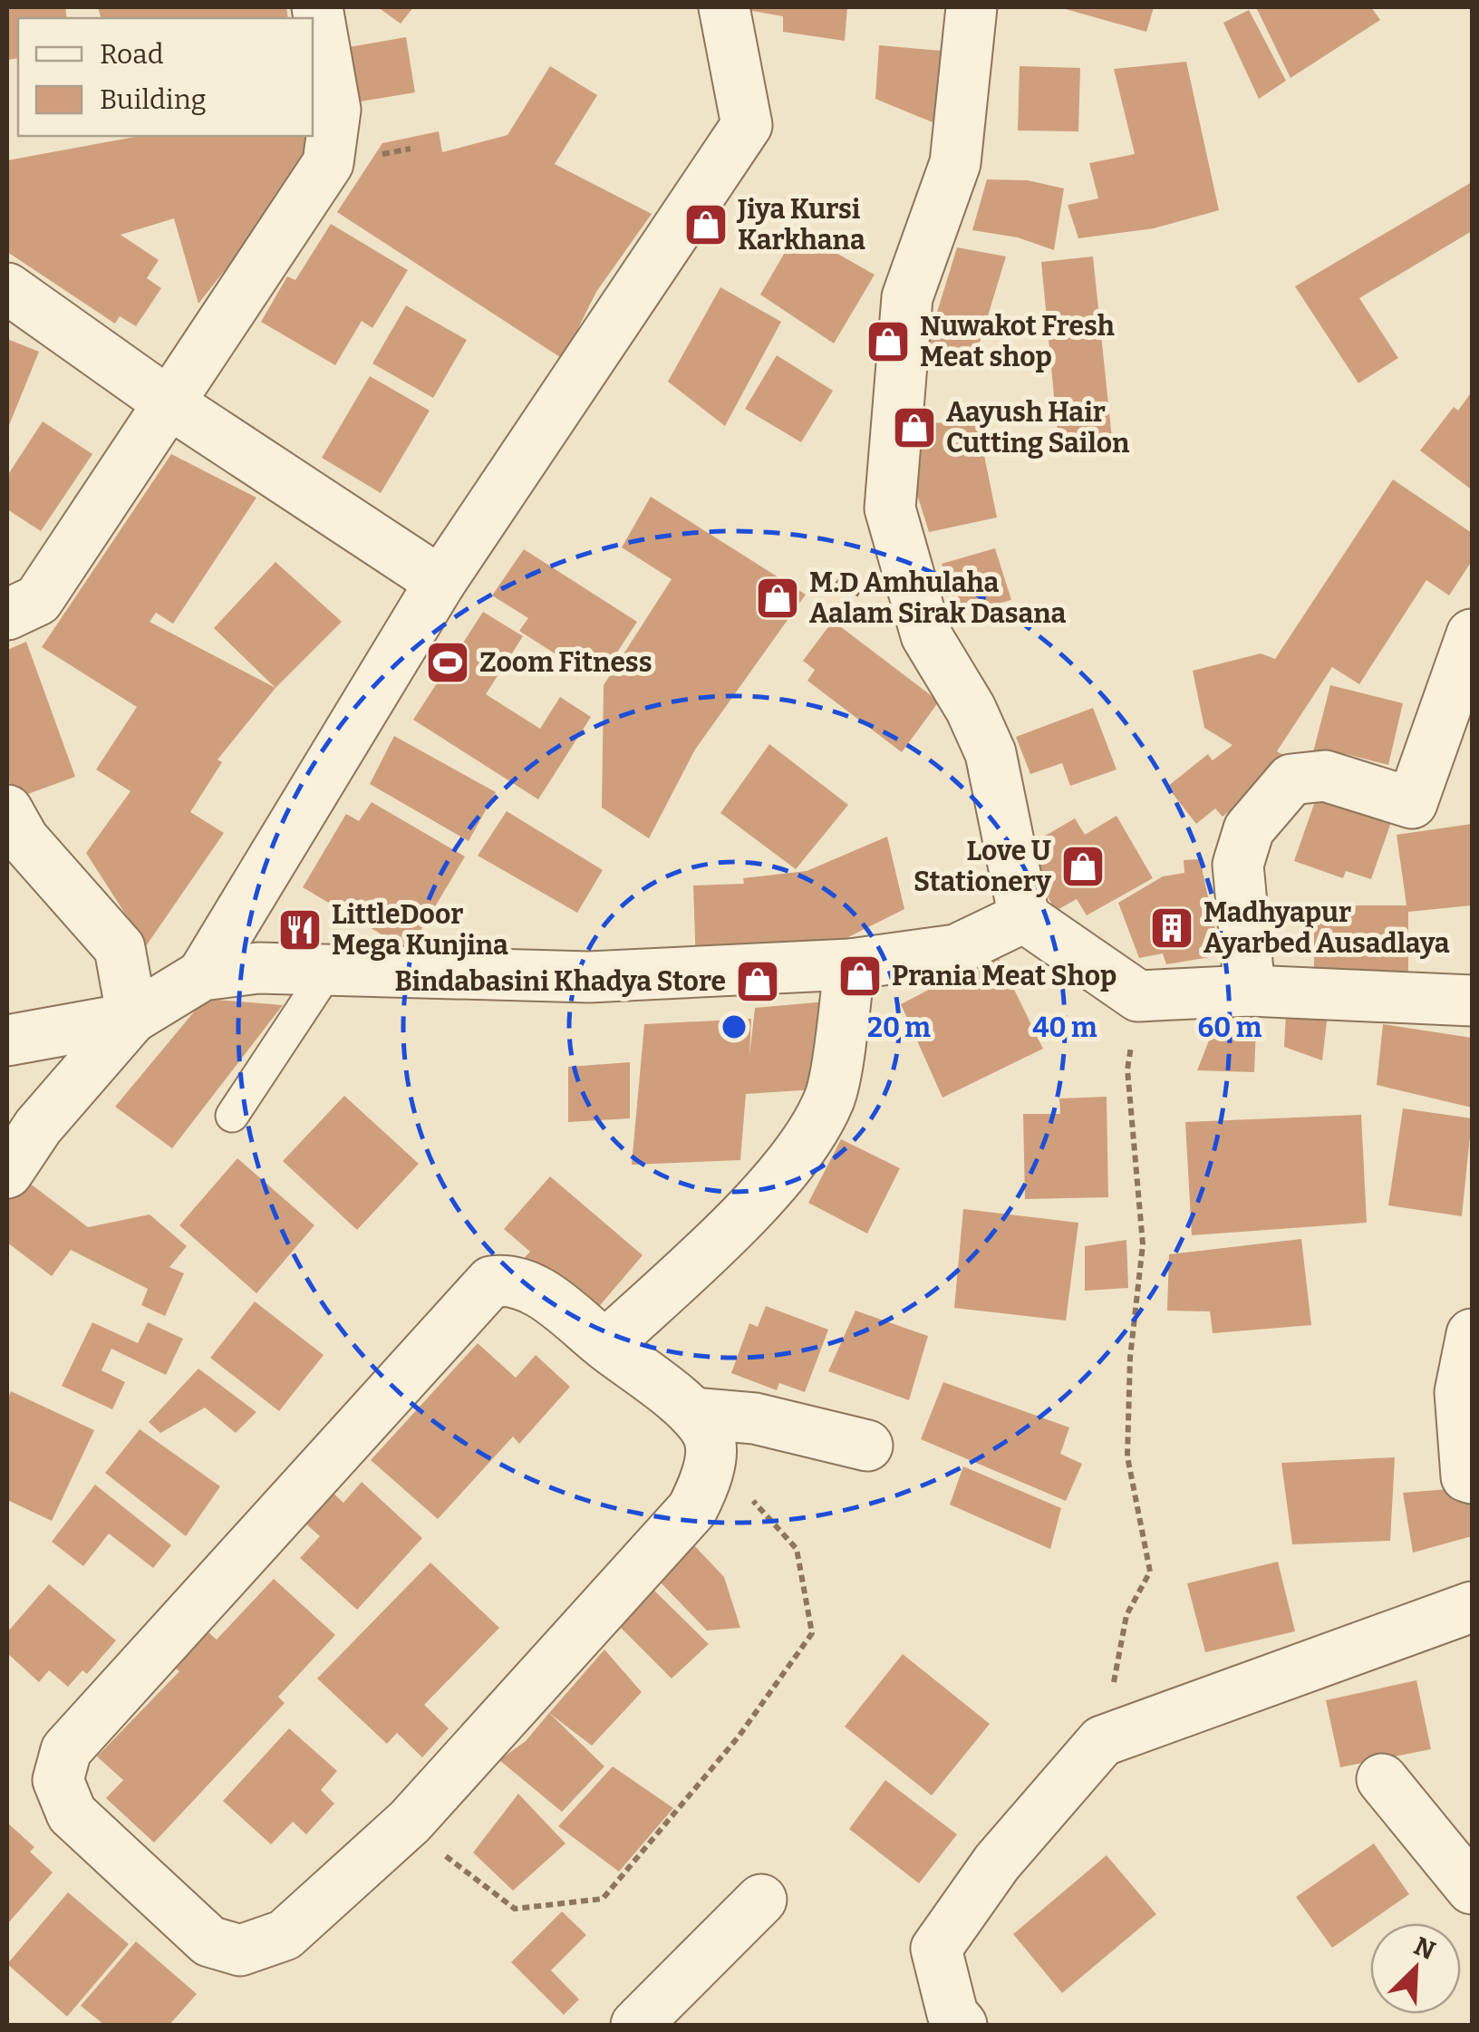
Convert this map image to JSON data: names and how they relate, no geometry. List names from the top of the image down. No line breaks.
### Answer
{"places":{"shop":["Jiya Kursi Karkhana","Nuwakot Fresh Meat shop","Aayush Hair Cutting Sailon","M.D Amhulaha Aalam Sirak Dasana","Love U Stationery","Prania Meat Shop","Bindabasini Khadya Store"],"sports":["Zoom Fitness"],"building":["Madhyapur Ayarbed Ausadlaya"],"restaurant":["LittleDoor Mega Kunjina"]},"legend":["Road","Building"],"north":"top right","rings":["20 m","40 m","60 m"]}
